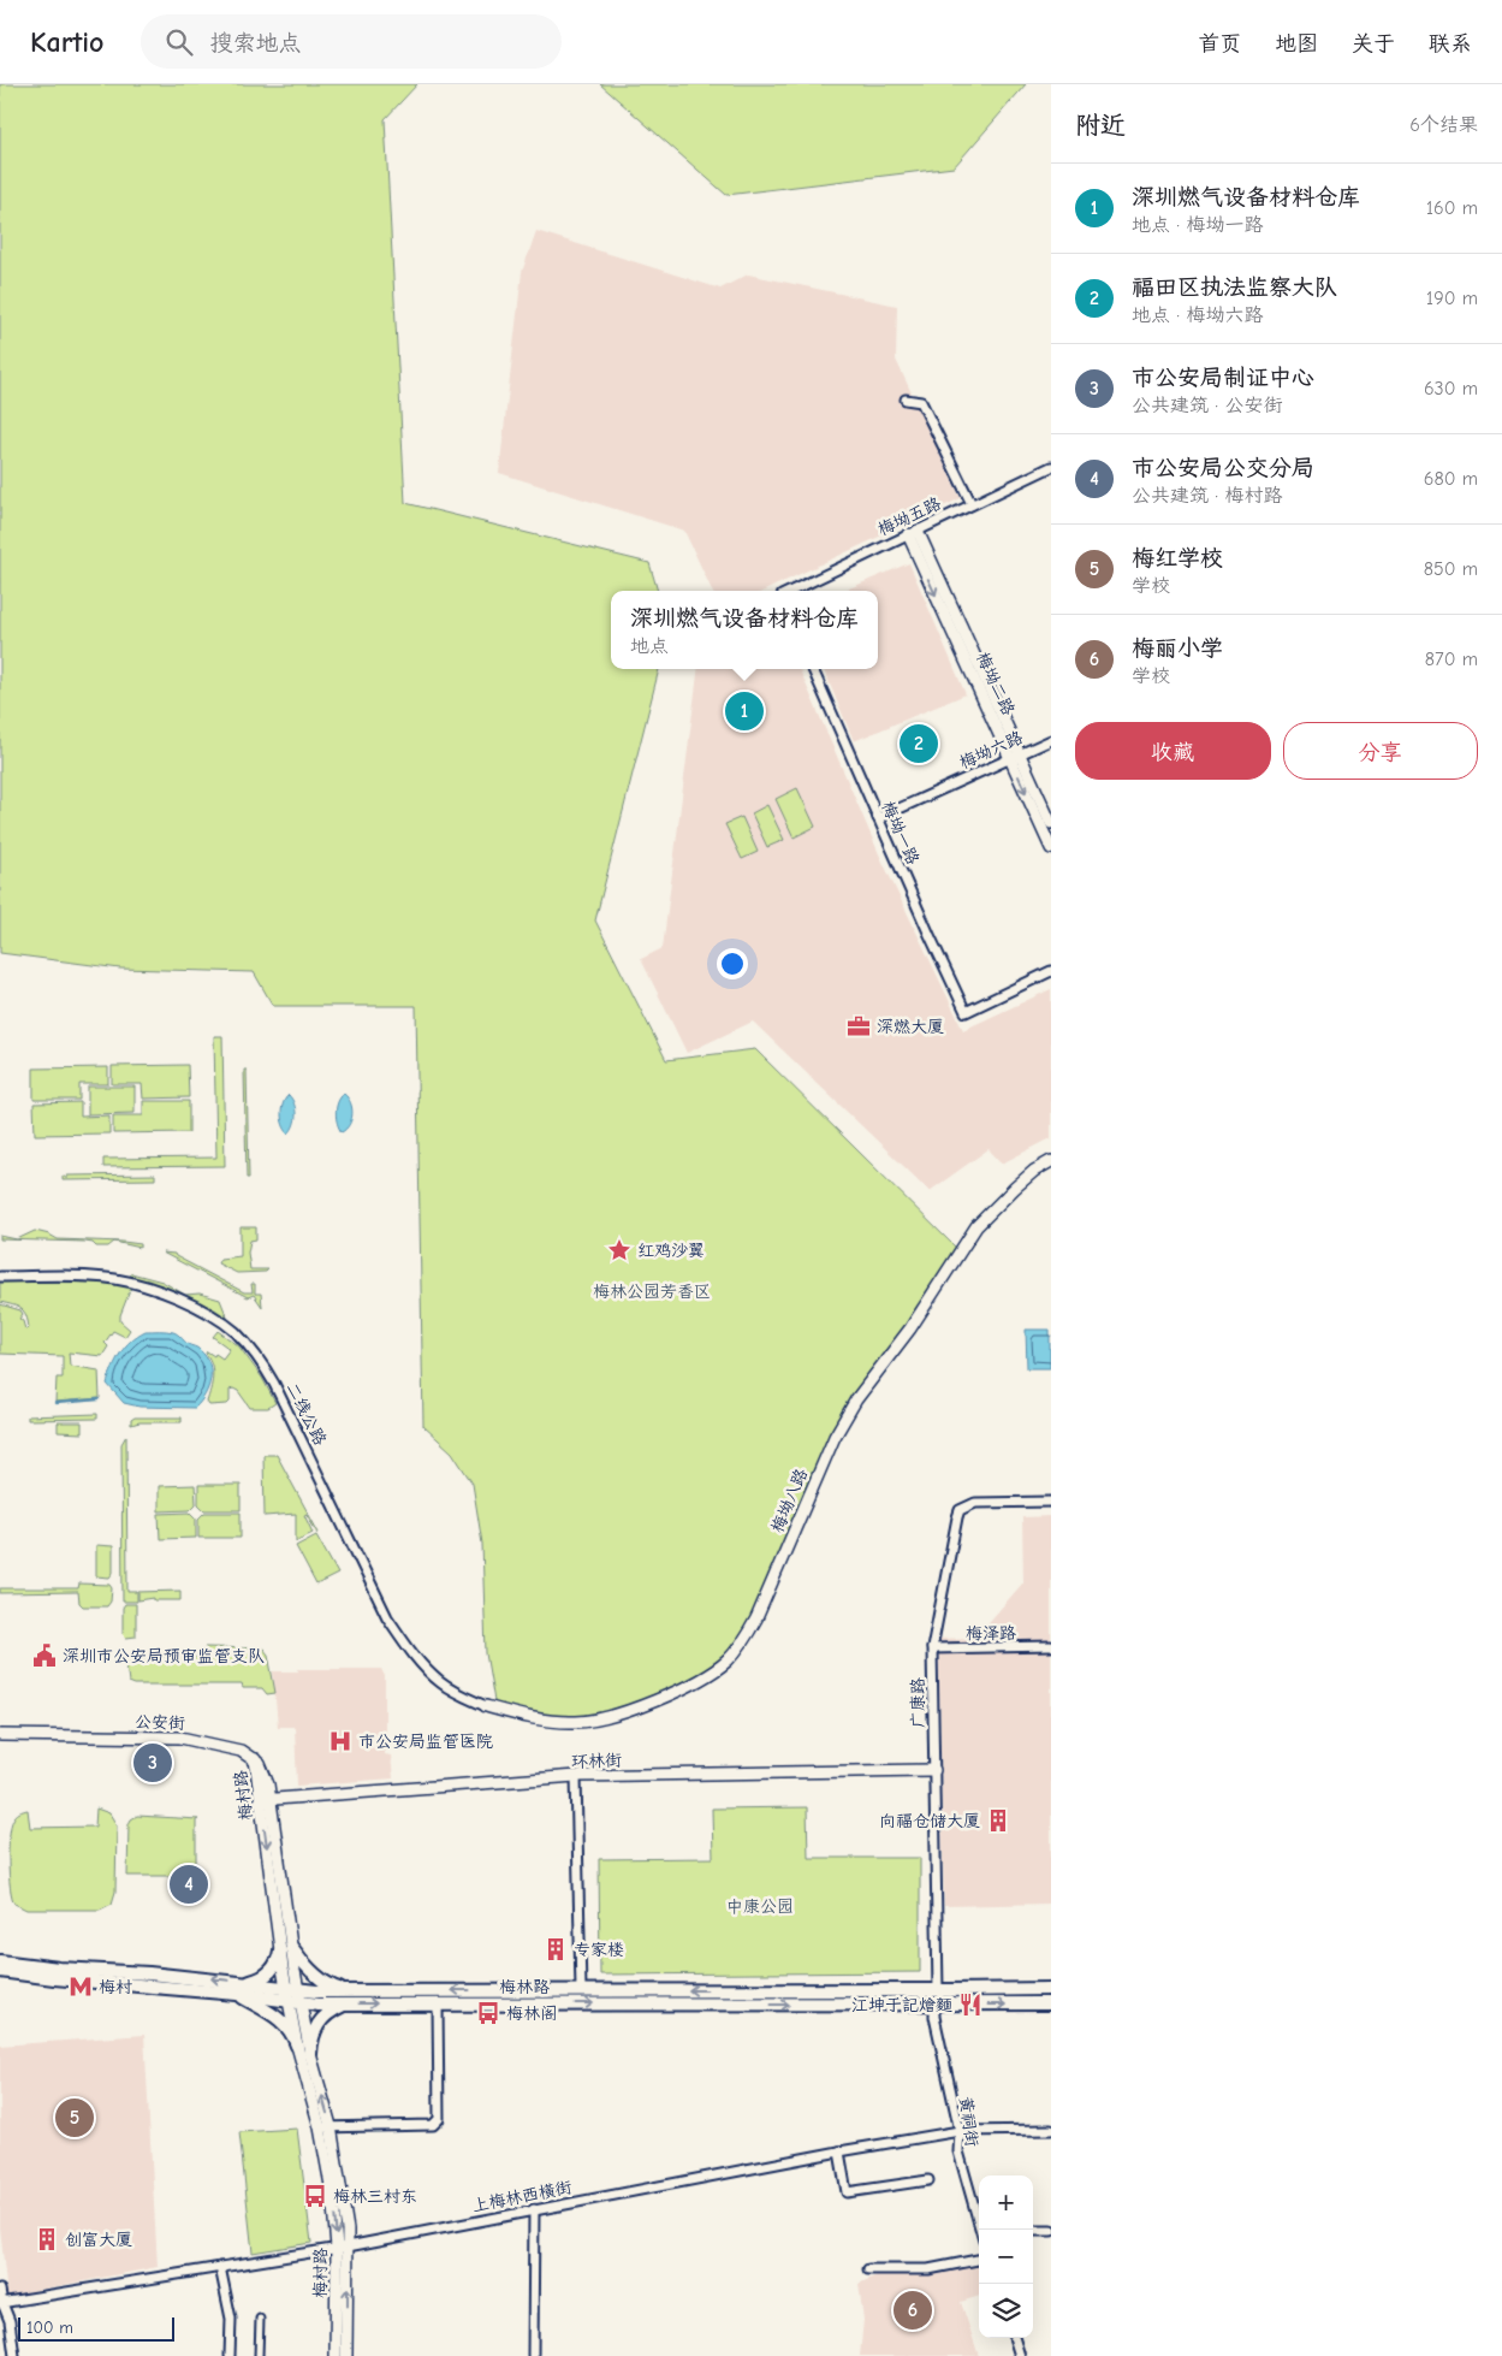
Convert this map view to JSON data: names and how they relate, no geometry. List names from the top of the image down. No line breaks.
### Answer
{"streets":{"main road":["梅林路"],"street":["梅坳五路","梅坳二路","梅坳六路","梅坳一路","二线公路","梅坳八路","梅泽路","广康路","公安街","环林街","梅村路","黄祠街","上梅林西横街"]},"crossings":[["梅坳五路","梅坳二路"],["梅坳二路","梅坳六路"],["梅坳六路","梅坳一路"],["二线公路","梅坳八路"],["梅泽路","广康路"],["广康路","环林街"],["广康路","梅林路"],["公安街","梅村路"],["环林街","梅村路"],["梅村路","梅林路"],["梅村路","上梅林西横街"],["梅林路","黄祠街"],["黄祠街","上梅林西横街"]],"parks":["梅林公园芳香区","中康公园"],"places":{"office":["深燃大厦"],"place":["红鸡沙翼"],"public building":["深圳市公安局预审监管支队"],"hospital":["市公安局监管医院"],"building":["向福仓储大厦","专家楼","创富大厦"],"metro station":["梅村"],"restaurant":["江坤于記燴麵"],"bus stop":["梅林阁","梅林三村东"]},"scale_bar":"100 m","page":{"header":"Kartio","search":"搜索地点","nav":["首页","地图","关于","联系"],"heading":["附近","6个结果"],"list":[{"mark":"1","name":"深圳燃气设备材料仓库","note":"地点 · 梅坳一路","value":"160 m"},{"mark":"2","name":"福田区执法监察大队","note":"地点 · 梅坳六路","value":"190 m"},{"mark":"3","name":"市公安局制证中心","note":"公共建筑 · 公安街","value":"630 m"},{"mark":"4","name":"市公安局公交分局","note":"公共建筑 · 梅村路","value":"680 m"},{"mark":"5","name":"梅红学校","note":"学校","value":"850 m"},{"mark":"6","name":"梅丽小学","note":"学校","value":"870 m"}],"popup":["深圳燃气设备材料仓库","地点"],"pins":["1","2","3","4","5","6"],"buttons":["收藏","分享"],"map_buttons":["+","−"],"scale":"100 m"}}
